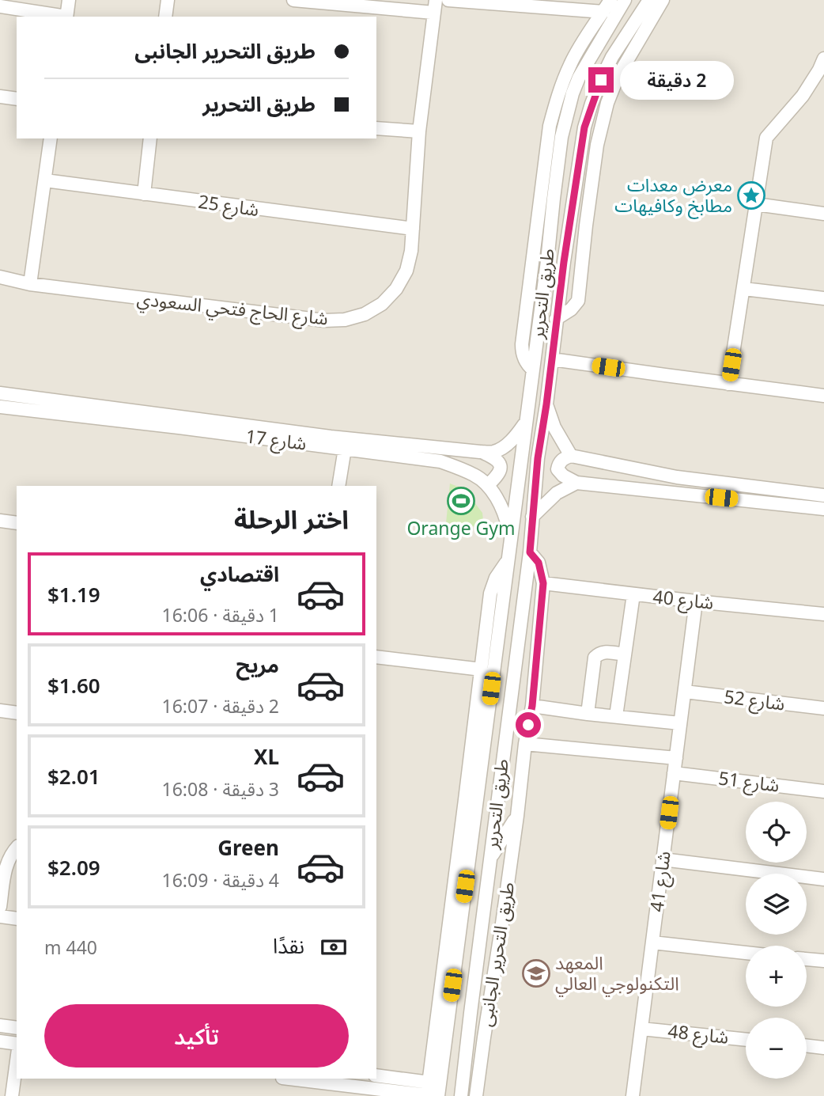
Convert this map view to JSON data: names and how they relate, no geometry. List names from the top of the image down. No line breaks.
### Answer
{"streets":{"street":["شارع 25","طريق التحرير","شارع الحاج فتحي السعودي","شارع 17","شارع 40","شارع 52","شارع 51","شارع 41","طريق التحرير الجانبى","شارع 48"]},"crossings":[["شارع 25","شارع الحاج فتحي السعودي"],["طريق التحرير","شارع 17"],["طريق التحرير","طريق التحرير الجانبى"],["شارع 40","شارع 41"],["شارع 40","طريق التحرير الجانبى"],["شارع 52","شارع 41"],["شارع 51","شارع 41"],["شارع 41","شارع 48"]],"places":{"place":["معرض معدات مطابخ وكافيهات"],"sports":["Orange Gym"],"school or university":["المعهد التكنولوجي العالي"]},"page":{"banner":["طريق التحرير الجانبى","طريق التحرير"],"bubble":"2 دقيقة","heading":"اختر الرحلة","list":[{"name":"اقتصادي","note":"1 دقيقة · 16:06","value":"$1.19"},{"name":"مريح","note":"2 دقيقة · 16:07","value":"$1.60"},{"name":"XL","note":"3 دقيقة · 16:08","value":"$2.01"},{"name":"Green","note":"4 دقيقة · 16:09","value":"$2.09"}],"map_buttons":["+","−"],"pay":["نقدًا","440 m"],"buttons":"تأكيد"}}
